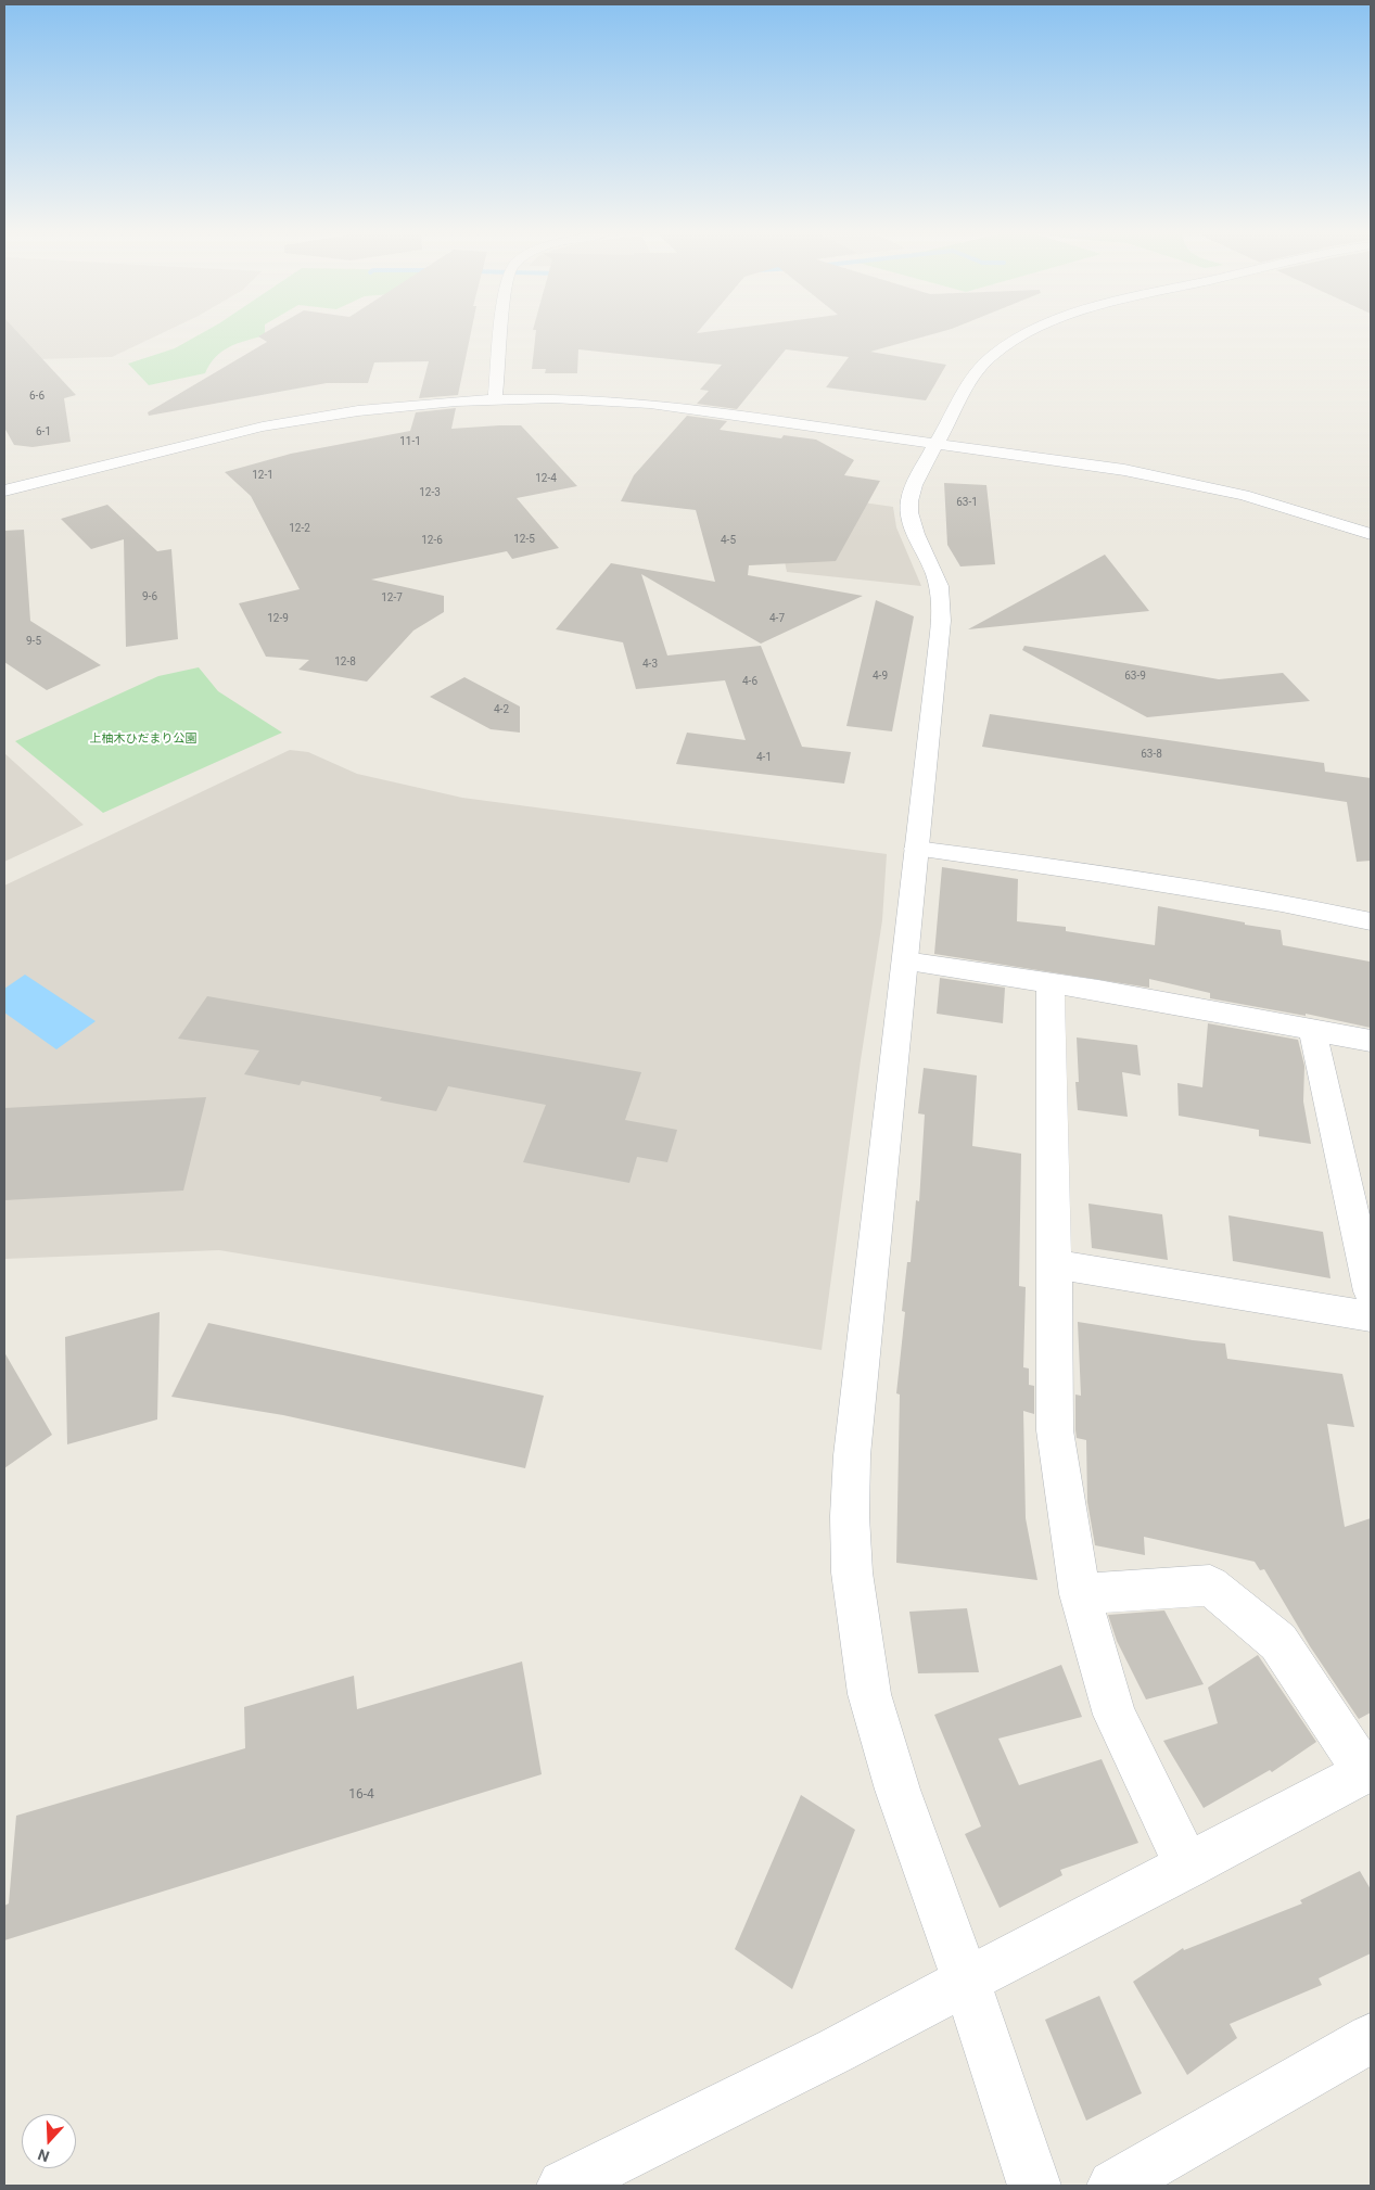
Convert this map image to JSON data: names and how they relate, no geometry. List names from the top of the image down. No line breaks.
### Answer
{"parks":["上柚木ひだまり公園"],"house_numbers":["6-6","6-1","11-1","12-1","12-4","12-3","63-1","12-2","12-5","12-6","4-5","9-6","12-7","12-9","4-7","9-5","12-8","4-3","4-9","63-9","4-6","4-2","63-8","4-1","16-4"],"north":"bottom"}
